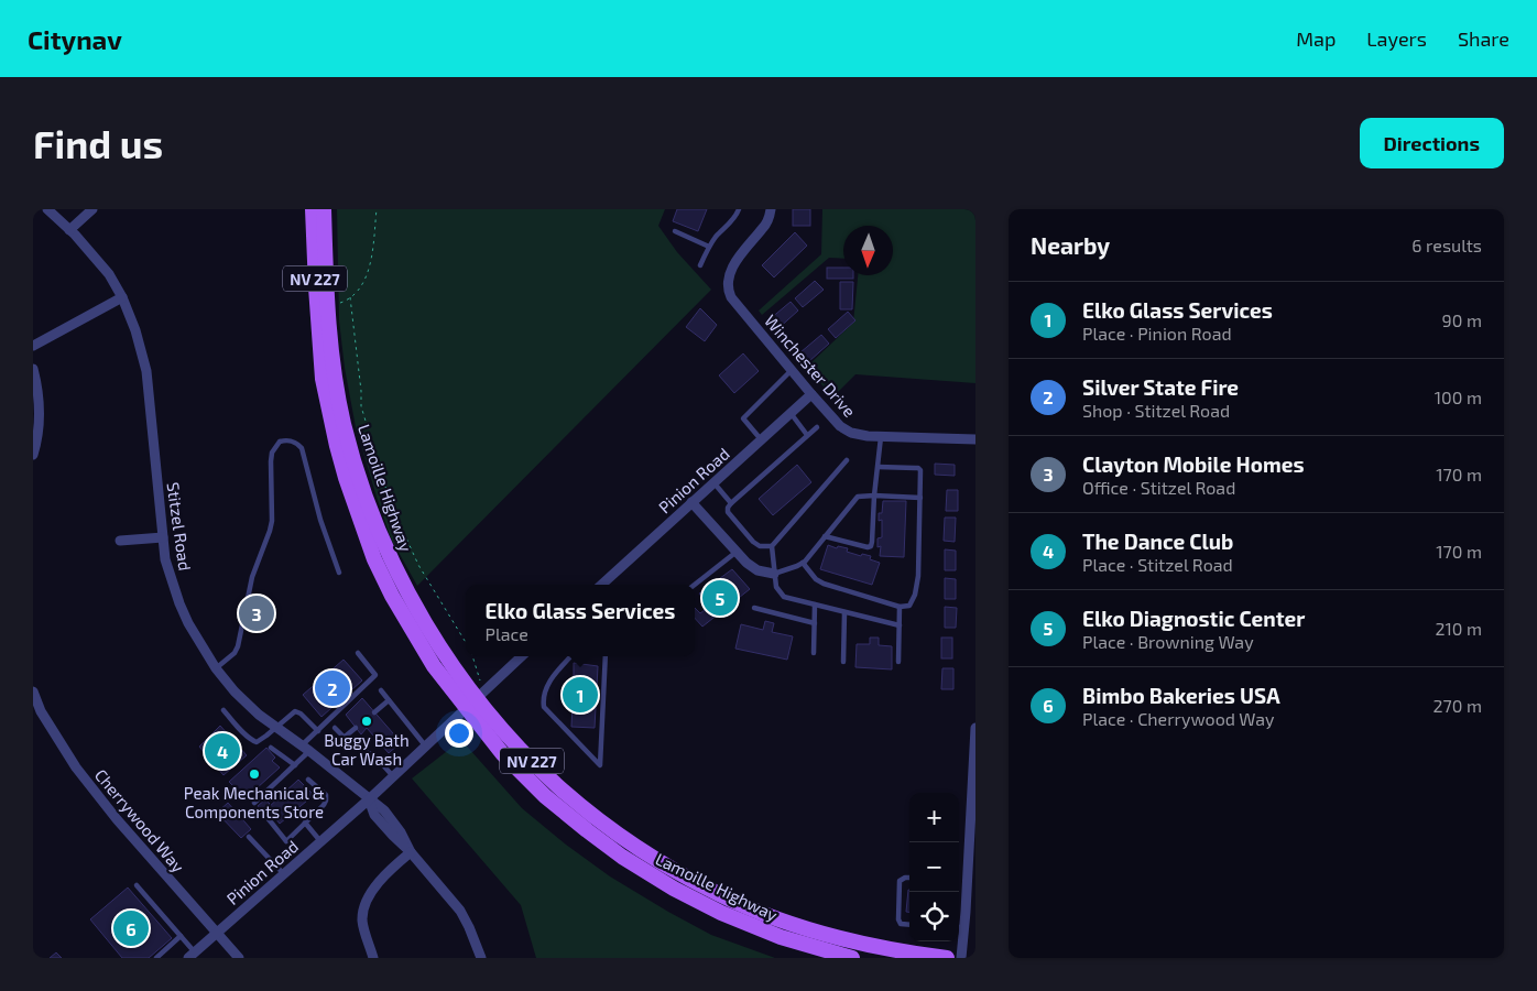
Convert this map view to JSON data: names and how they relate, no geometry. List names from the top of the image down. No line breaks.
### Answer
{"streets":{"main road":["NV 227","Lamoille Highway"],"street":["Winchester Drive","Pinion Road","Stitzel Road","Cherrywood Way"]},"crossings":[["Winchester Drive","Pinion Road"],["Pinion Road","Lamoille Highway"],["Pinion Road","Stitzel Road"],["Pinion Road","Cherrywood Way"]],"places":["Buggy Bath Car Wash","Peak Mechanical & Components Store"],"north":"bottom","page":{"header":"Citynav","nav":["Map","Layers","Share"],"buttons":"Directions","title":"Find us","heading":["Nearby","6 results"],"list":[{"mark":"1","name":"Elko Glass Services","note":"Place · Pinion Road","value":"90 m"},{"mark":"2","name":"Silver State Fire","note":"Shop · Stitzel Road","value":"100 m"},{"mark":"3","name":"Clayton Mobile Homes","note":"Office · Stitzel Road","value":"170 m"},{"mark":"4","name":"The Dance Club","note":"Place · Stitzel Road","value":"170 m"},{"mark":"5","name":"Elko Diagnostic Center","note":"Place · Browning Way","value":"210 m"},{"mark":"6","name":"Bimbo Bakeries USA","note":"Place · Cherrywood Way","value":"270 m"}],"pins":["5","3","2","1","4","6"],"popup":["Elko Glass Services","Place"],"map_buttons":["+","−"]}}
